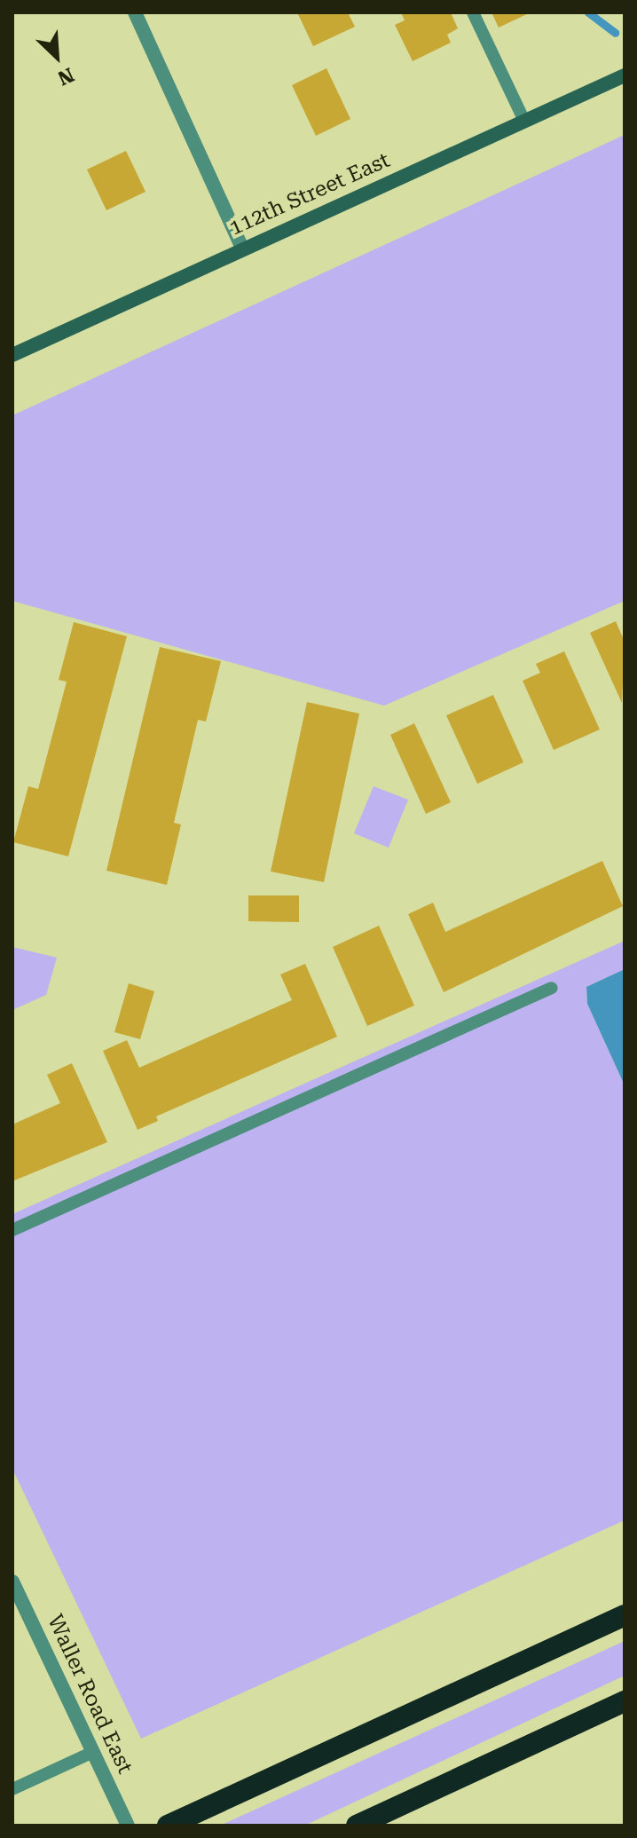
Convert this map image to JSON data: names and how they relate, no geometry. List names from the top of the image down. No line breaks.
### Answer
{"streets":{"main road":["112th Street East"],"street":["Waller Road East"]},"north":"bottom right"}
